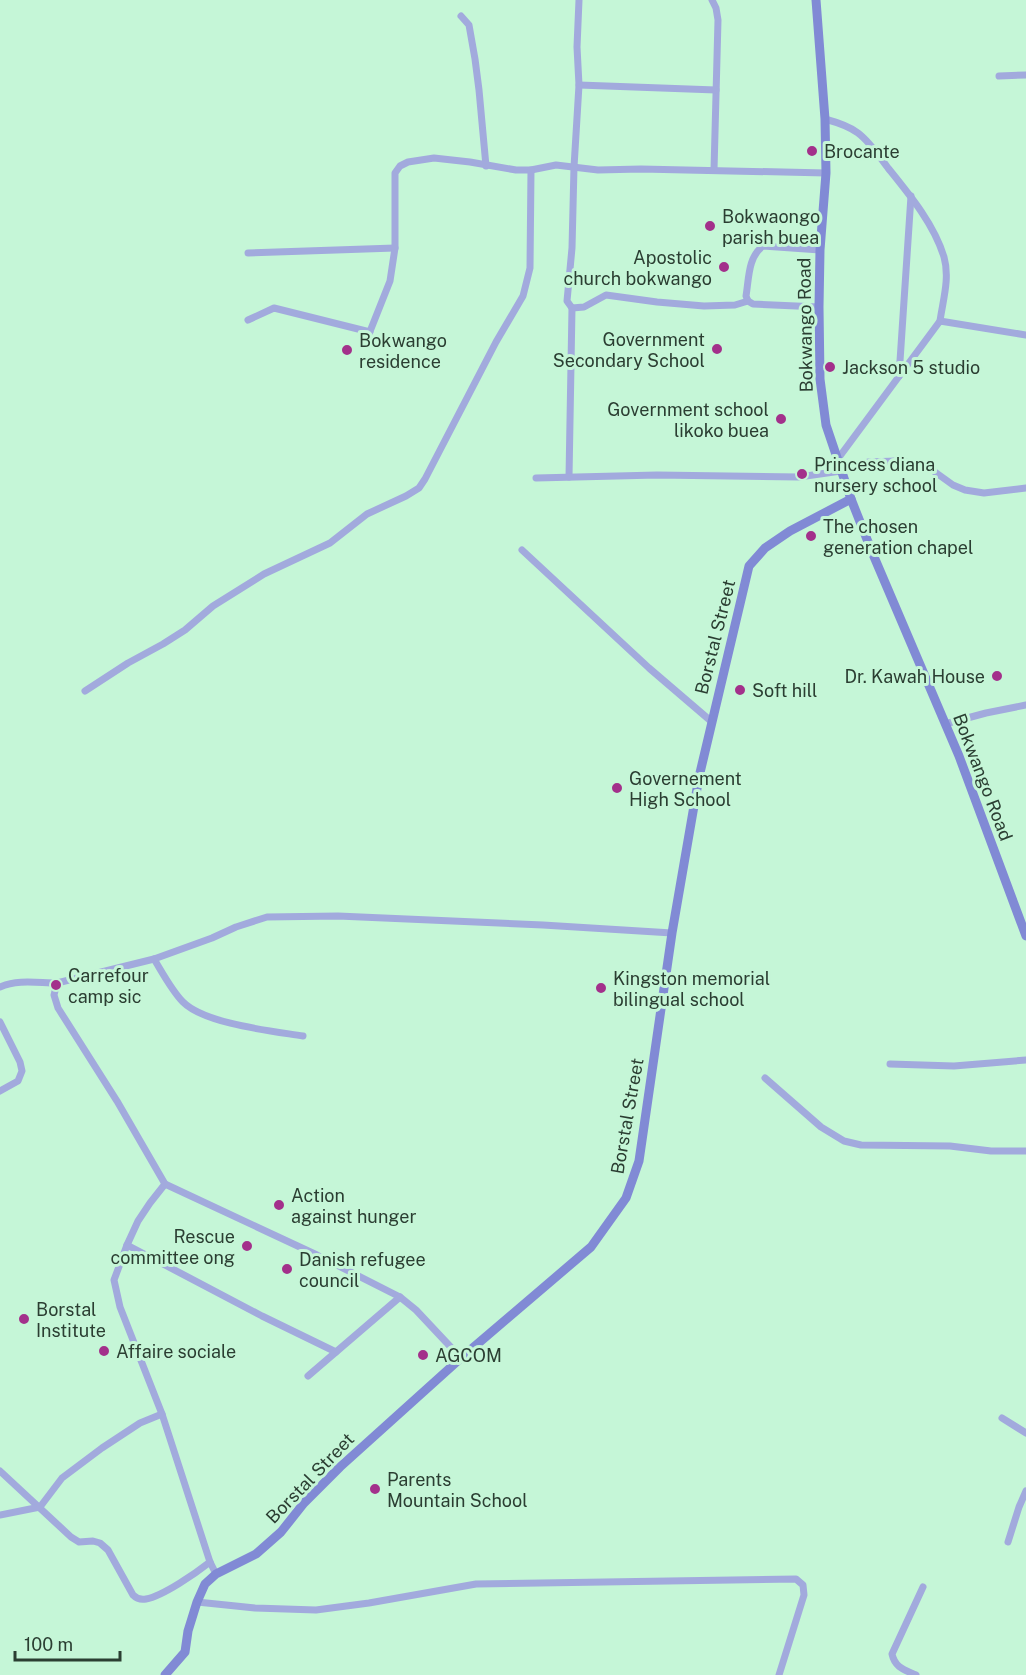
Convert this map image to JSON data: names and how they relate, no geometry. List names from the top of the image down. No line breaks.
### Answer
{"streets":{"street":["Bokwango Road","Borstal Street"]},"crossings":[["Bokwango Road","Borstal Street"]],"places":["Brocante","Bokwaongo parish buea","Apostolic church bokwango","Government Secondary School","Bokwango residence","Jackson 5 studio","Government school likoko buea","Princess diana nursery school","The chosen generation chapel","Dr. Kawah House","Soft hill","Governement High School","Carrefour camp sic","Kingston memorial bilingual school","Action against hunger","Rescue committee ong","Danish refugee council","Borstal Institute","Affaire sociale","AGCOM","Parents Mountain School"],"scale_bar":"100 m"}
